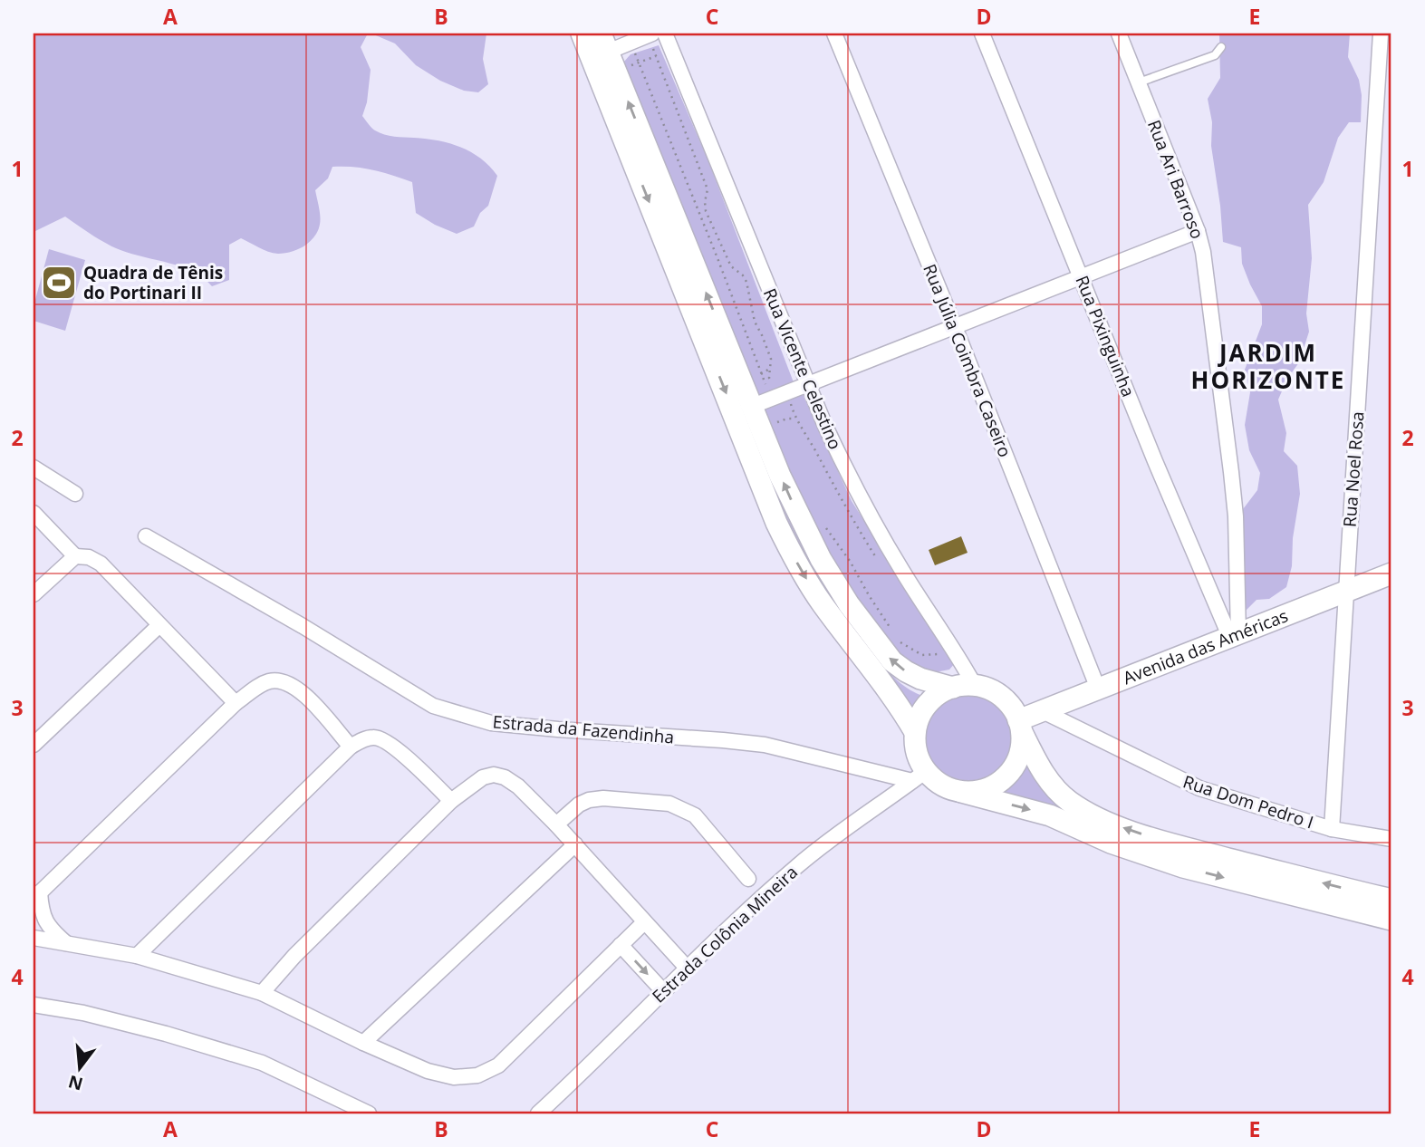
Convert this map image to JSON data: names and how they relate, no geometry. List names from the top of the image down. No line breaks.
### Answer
{"streets":{"main road":["Avenida das Américas"],"street":["Rua Ari Barroso","Rua Pixinguinha","Rua Júlia Coimbra Caseiro","Rua Vicente Celestino","Rua Noel Rosa","Estrada da Fazendinha","Rua Dom Pedro I","Estrada Colônia Mineira"]},"crossings":[["Rua Ari Barroso","Rua Pixinguinha"],["Rua Ari Barroso","Avenida das Américas"],["Rua Pixinguinha","Avenida das Américas"],["Rua Júlia Coimbra Caseiro","Avenida das Américas"],["Rua Vicente Celestino","Avenida das Américas"],["Rua Vicente Celestino","Estrada da Fazendinha"],["Rua Vicente Celestino","Estrada Colônia Mineira"],["Rua Noel Rosa","Avenida das Américas"],["Rua Noel Rosa","Rua Dom Pedro I"],["Avenida das Américas","Estrada da Fazendinha"],["Avenida das Américas","Rua Dom Pedro I"],["Avenida das Américas","Estrada Colônia Mineira"],["Estrada da Fazendinha","Estrada Colônia Mineira"]],"districts":["JARDIM HORIZONTE"],"places":{"sports":["Quadra de Tênis do Portinari II"]},"north":"bottom","grid":{"columns":["A","B","C","D","E"],"rows":["1","2","3","4"]}}
